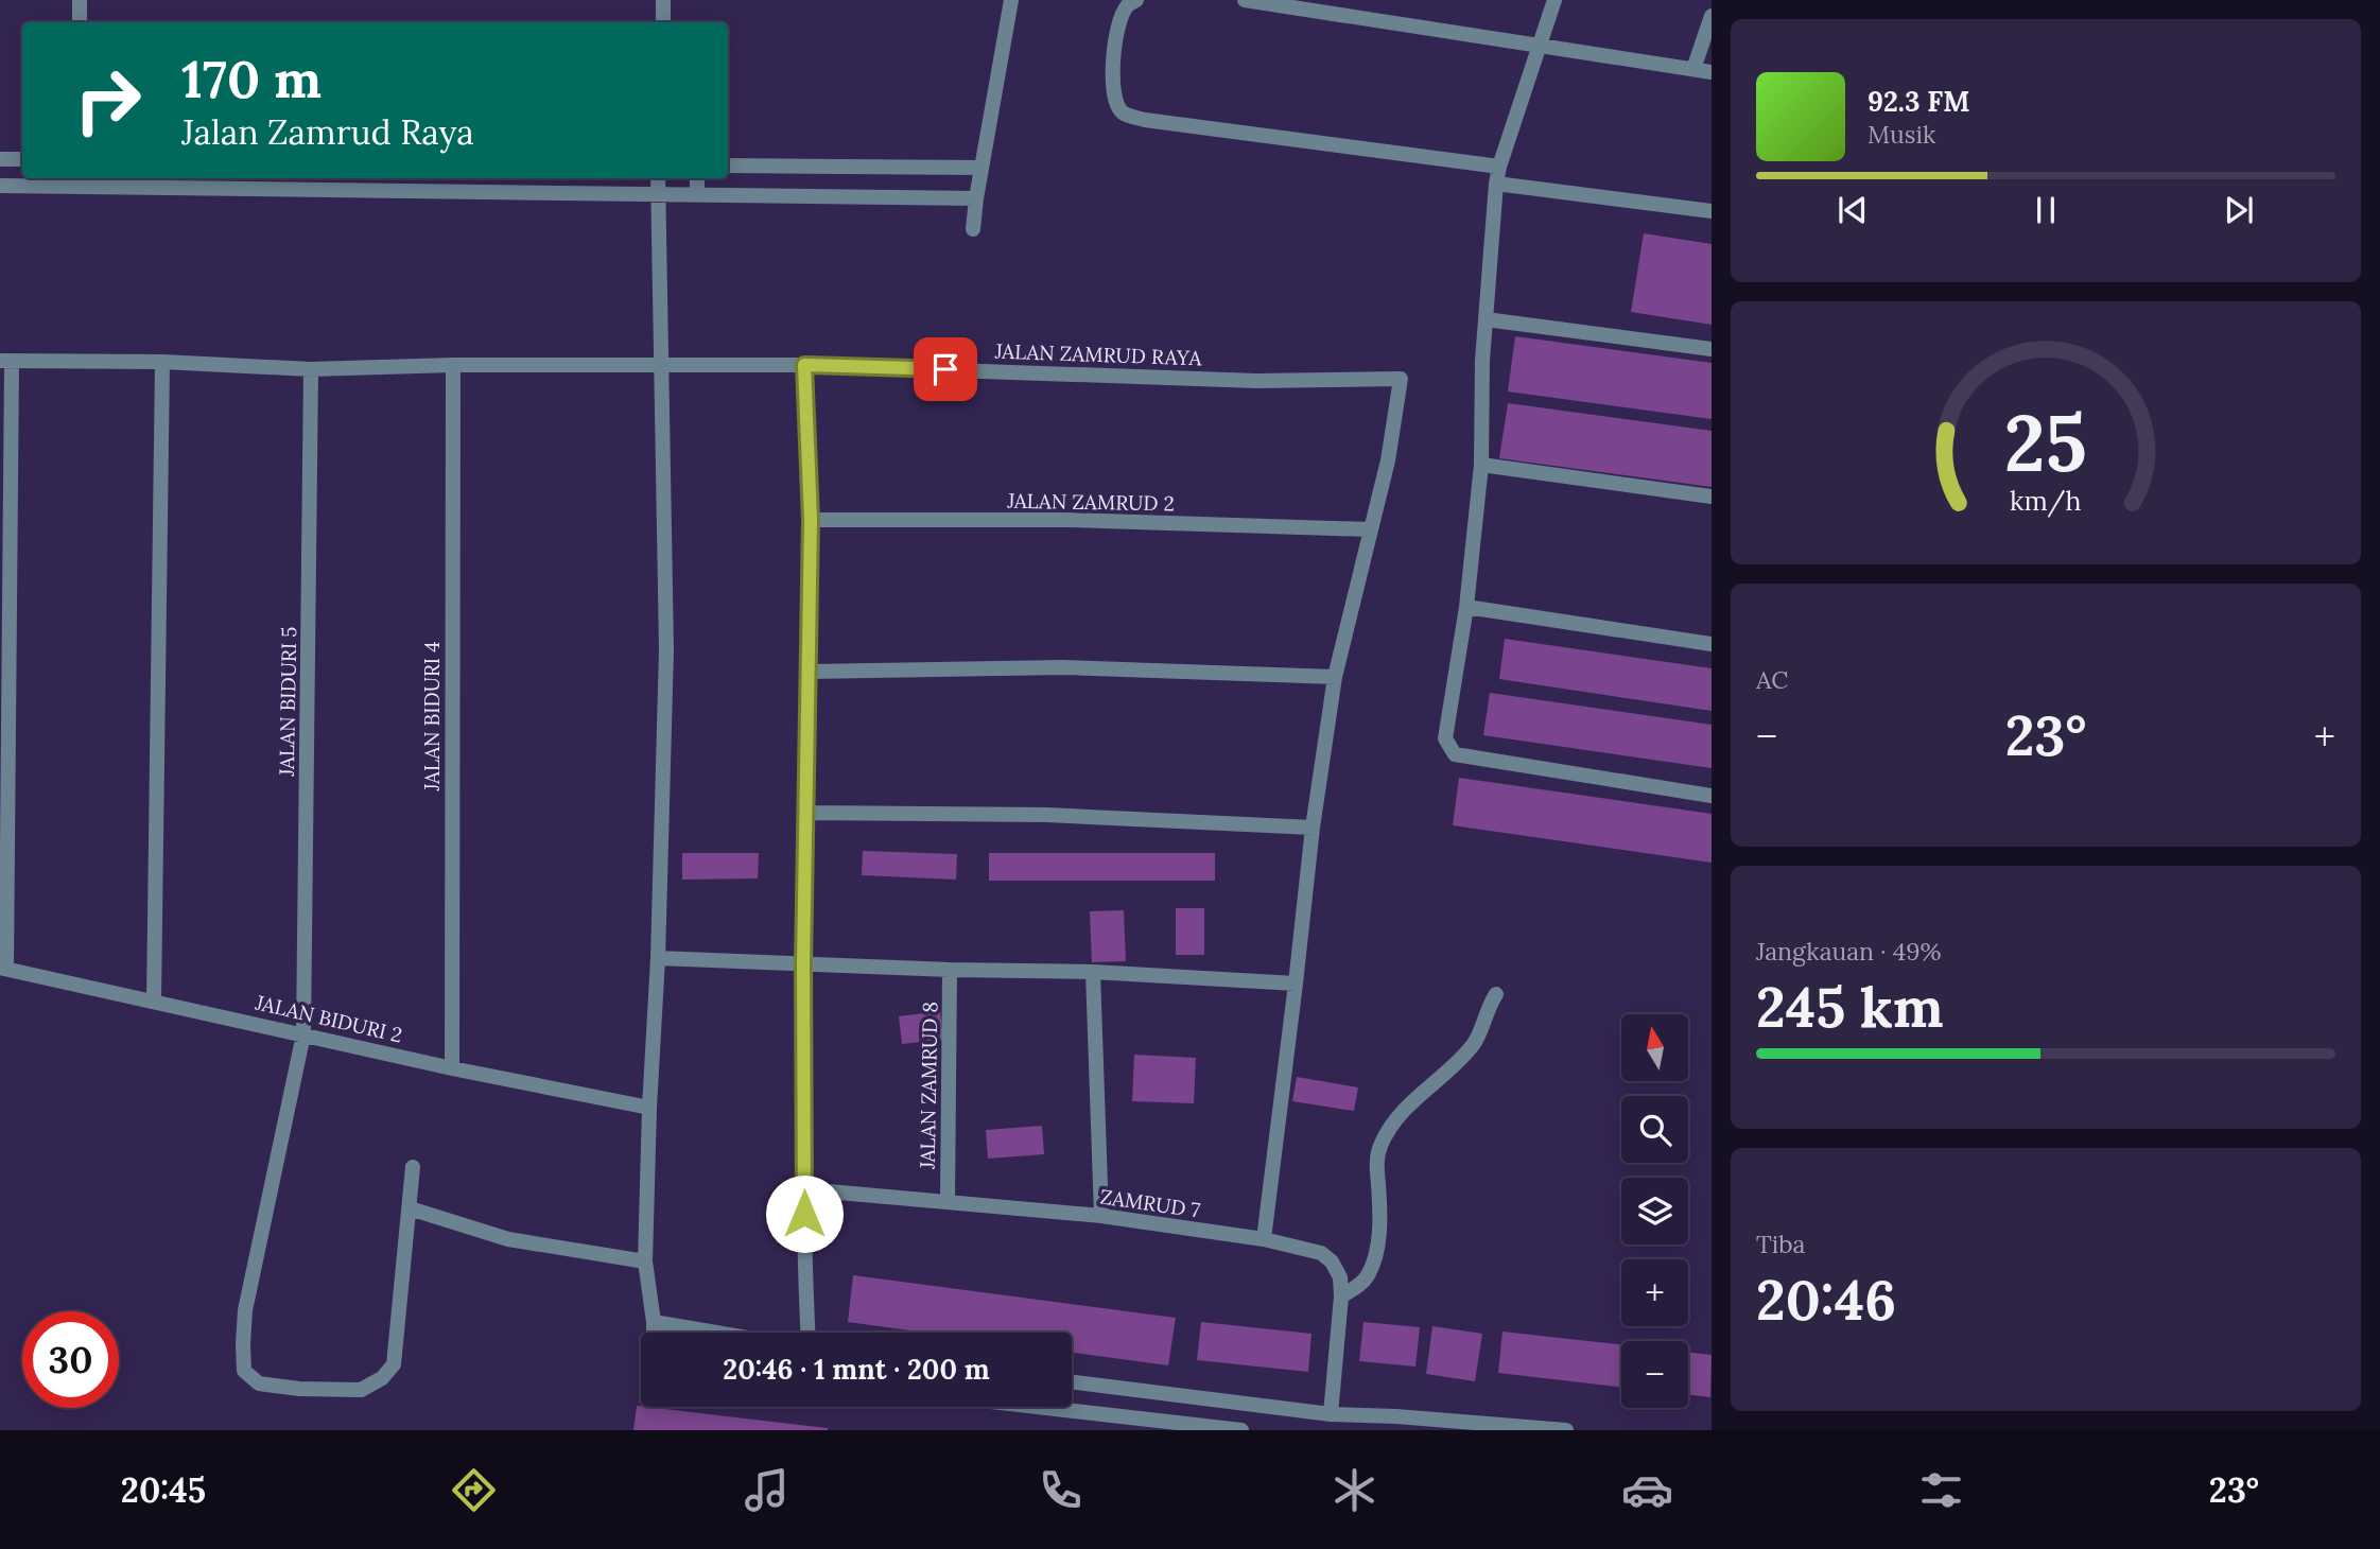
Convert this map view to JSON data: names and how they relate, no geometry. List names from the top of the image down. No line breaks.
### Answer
{"streets":{"street":["JALAN ZAMRUD RAYA","JALAN ZAMRUD 2","JALAN BIDURI 5","JALAN BIDURI 4","JALAN BIDURI 2","JALAN ZAMRUD 8","ZAMRUD 7"]},"crossings":[["JALAN ZAMRUD RAYA","JALAN ZAMRUD 2"],["JALAN ZAMRUD RAYA","JALAN BIDURI 5"],["JALAN ZAMRUD RAYA","JALAN BIDURI 4"],["JALAN BIDURI 5","JALAN BIDURI 2"],["JALAN BIDURI 4","JALAN BIDURI 2"],["JALAN ZAMRUD 8","ZAMRUD 7"]],"north":"top","page":{"turn":["170 m","Jalan Zamrud Raya"],"song":["92.3 FM","Musik"],"tile":["AC",["Jangkauan · 49%","245 km"],["Tiba","20:46"]],"heat":["−","23°","+"],"map_buttons":["+","−"],"limit":"30","trip":"20:46 · 1 mnt · 200 m","tabs":["20:45","23°"],"gauge":["25","km/h"]}}
